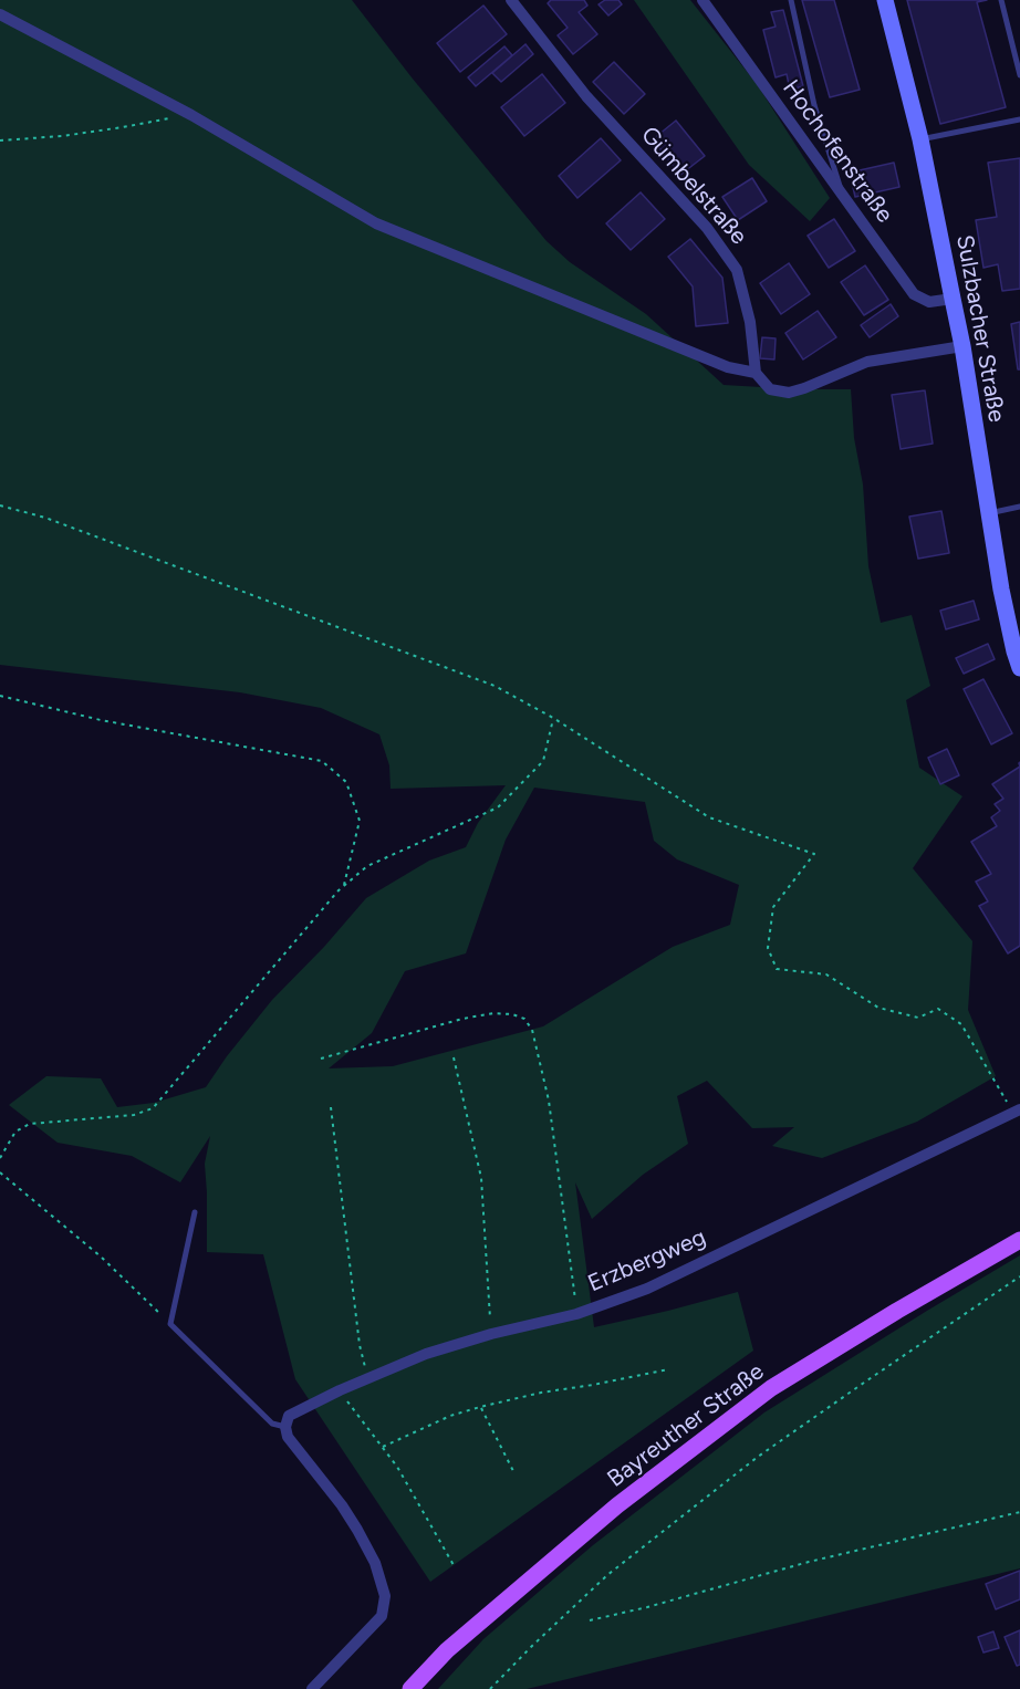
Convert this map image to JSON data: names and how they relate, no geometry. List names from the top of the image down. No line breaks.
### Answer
{"streets":{"main road":["Sulzbacher Straße","Bayreuther Straße"],"street":["Hochofenstraße","Gümbelstraße","Erzbergweg"]},"crossings":[["Hochofenstraße","Sulzbacher Straße"]]}
